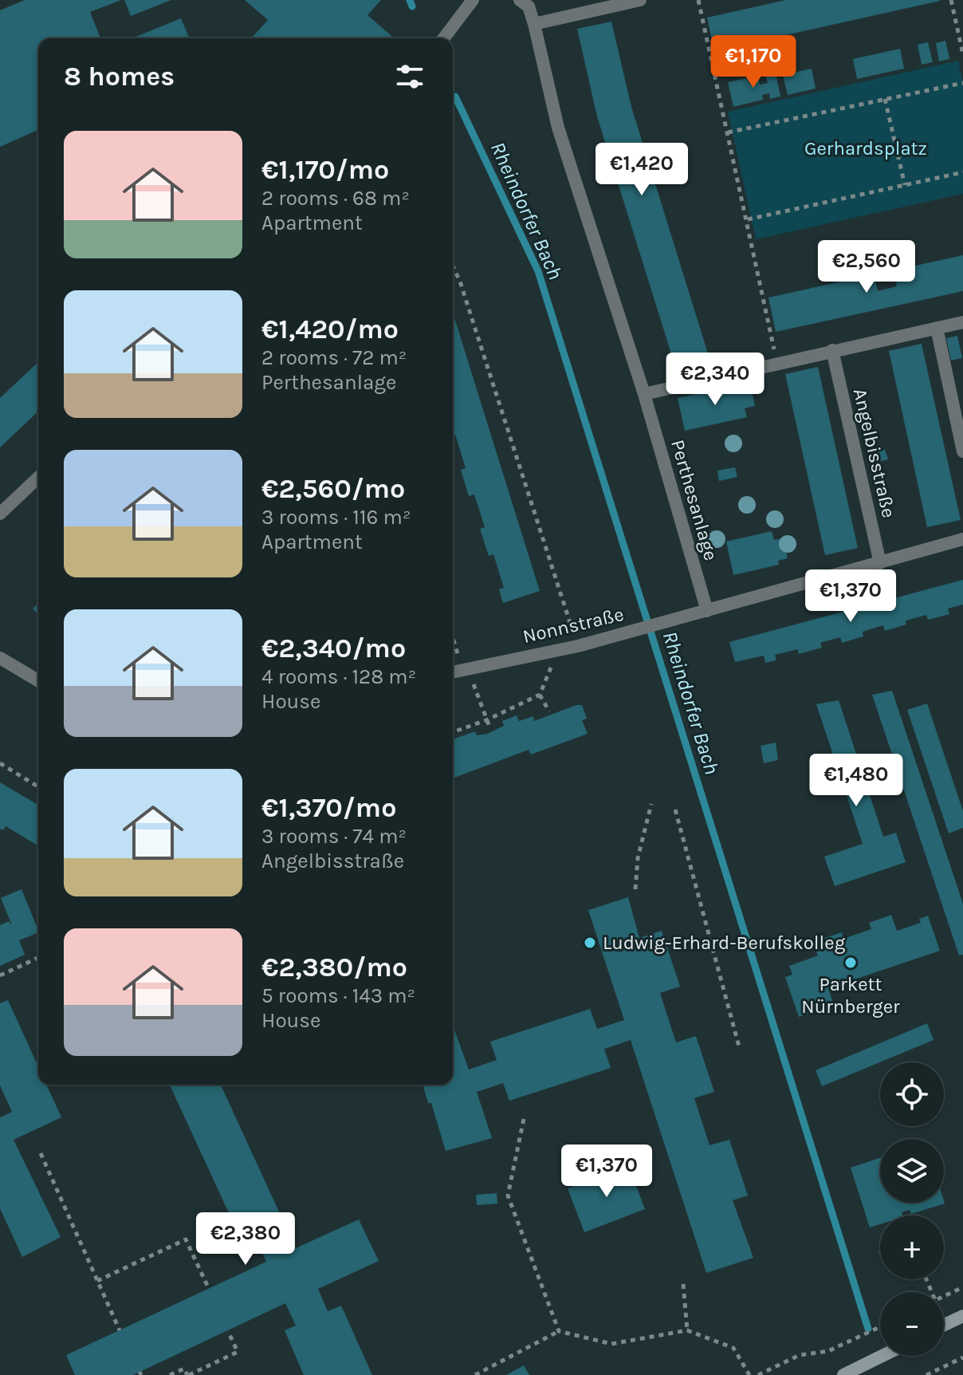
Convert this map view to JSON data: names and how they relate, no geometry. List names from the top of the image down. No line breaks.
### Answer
{"streets":{"street":["Angelbisstraße","Perthesanlage","Nonnstraße"]},"crossings":[["Perthesanlage","Nonnstraße"]],"water":["Rheindorfer Bach"],"parks":["Gerhardsplatz"],"places":["Ludwig-Erhard-Berufskolleg","Parkett Nürnberger"],"page":{"price":["€1,170","€1,420","€2,560","€2,340","€1,370","€1,480","€1,370","€2,380"],"heading":"8 homes","list":[{"name":"€1,170/mo","note":"2 rooms · 68 m² · Apartment"},{"name":"€1,420/mo","note":"2 rooms · 72 m² · Perthesanlage"},{"name":"€2,560/mo","note":"3 rooms · 116 m² · Apartment"},{"name":"€2,340/mo","note":"4 rooms · 128 m² · House"},{"name":"€1,370/mo","note":"3 rooms · 74 m² · Angelbisstraße"},{"name":"€2,380/mo","note":"5 rooms · 143 m² · House"}],"map_buttons":["+","−"]}}
